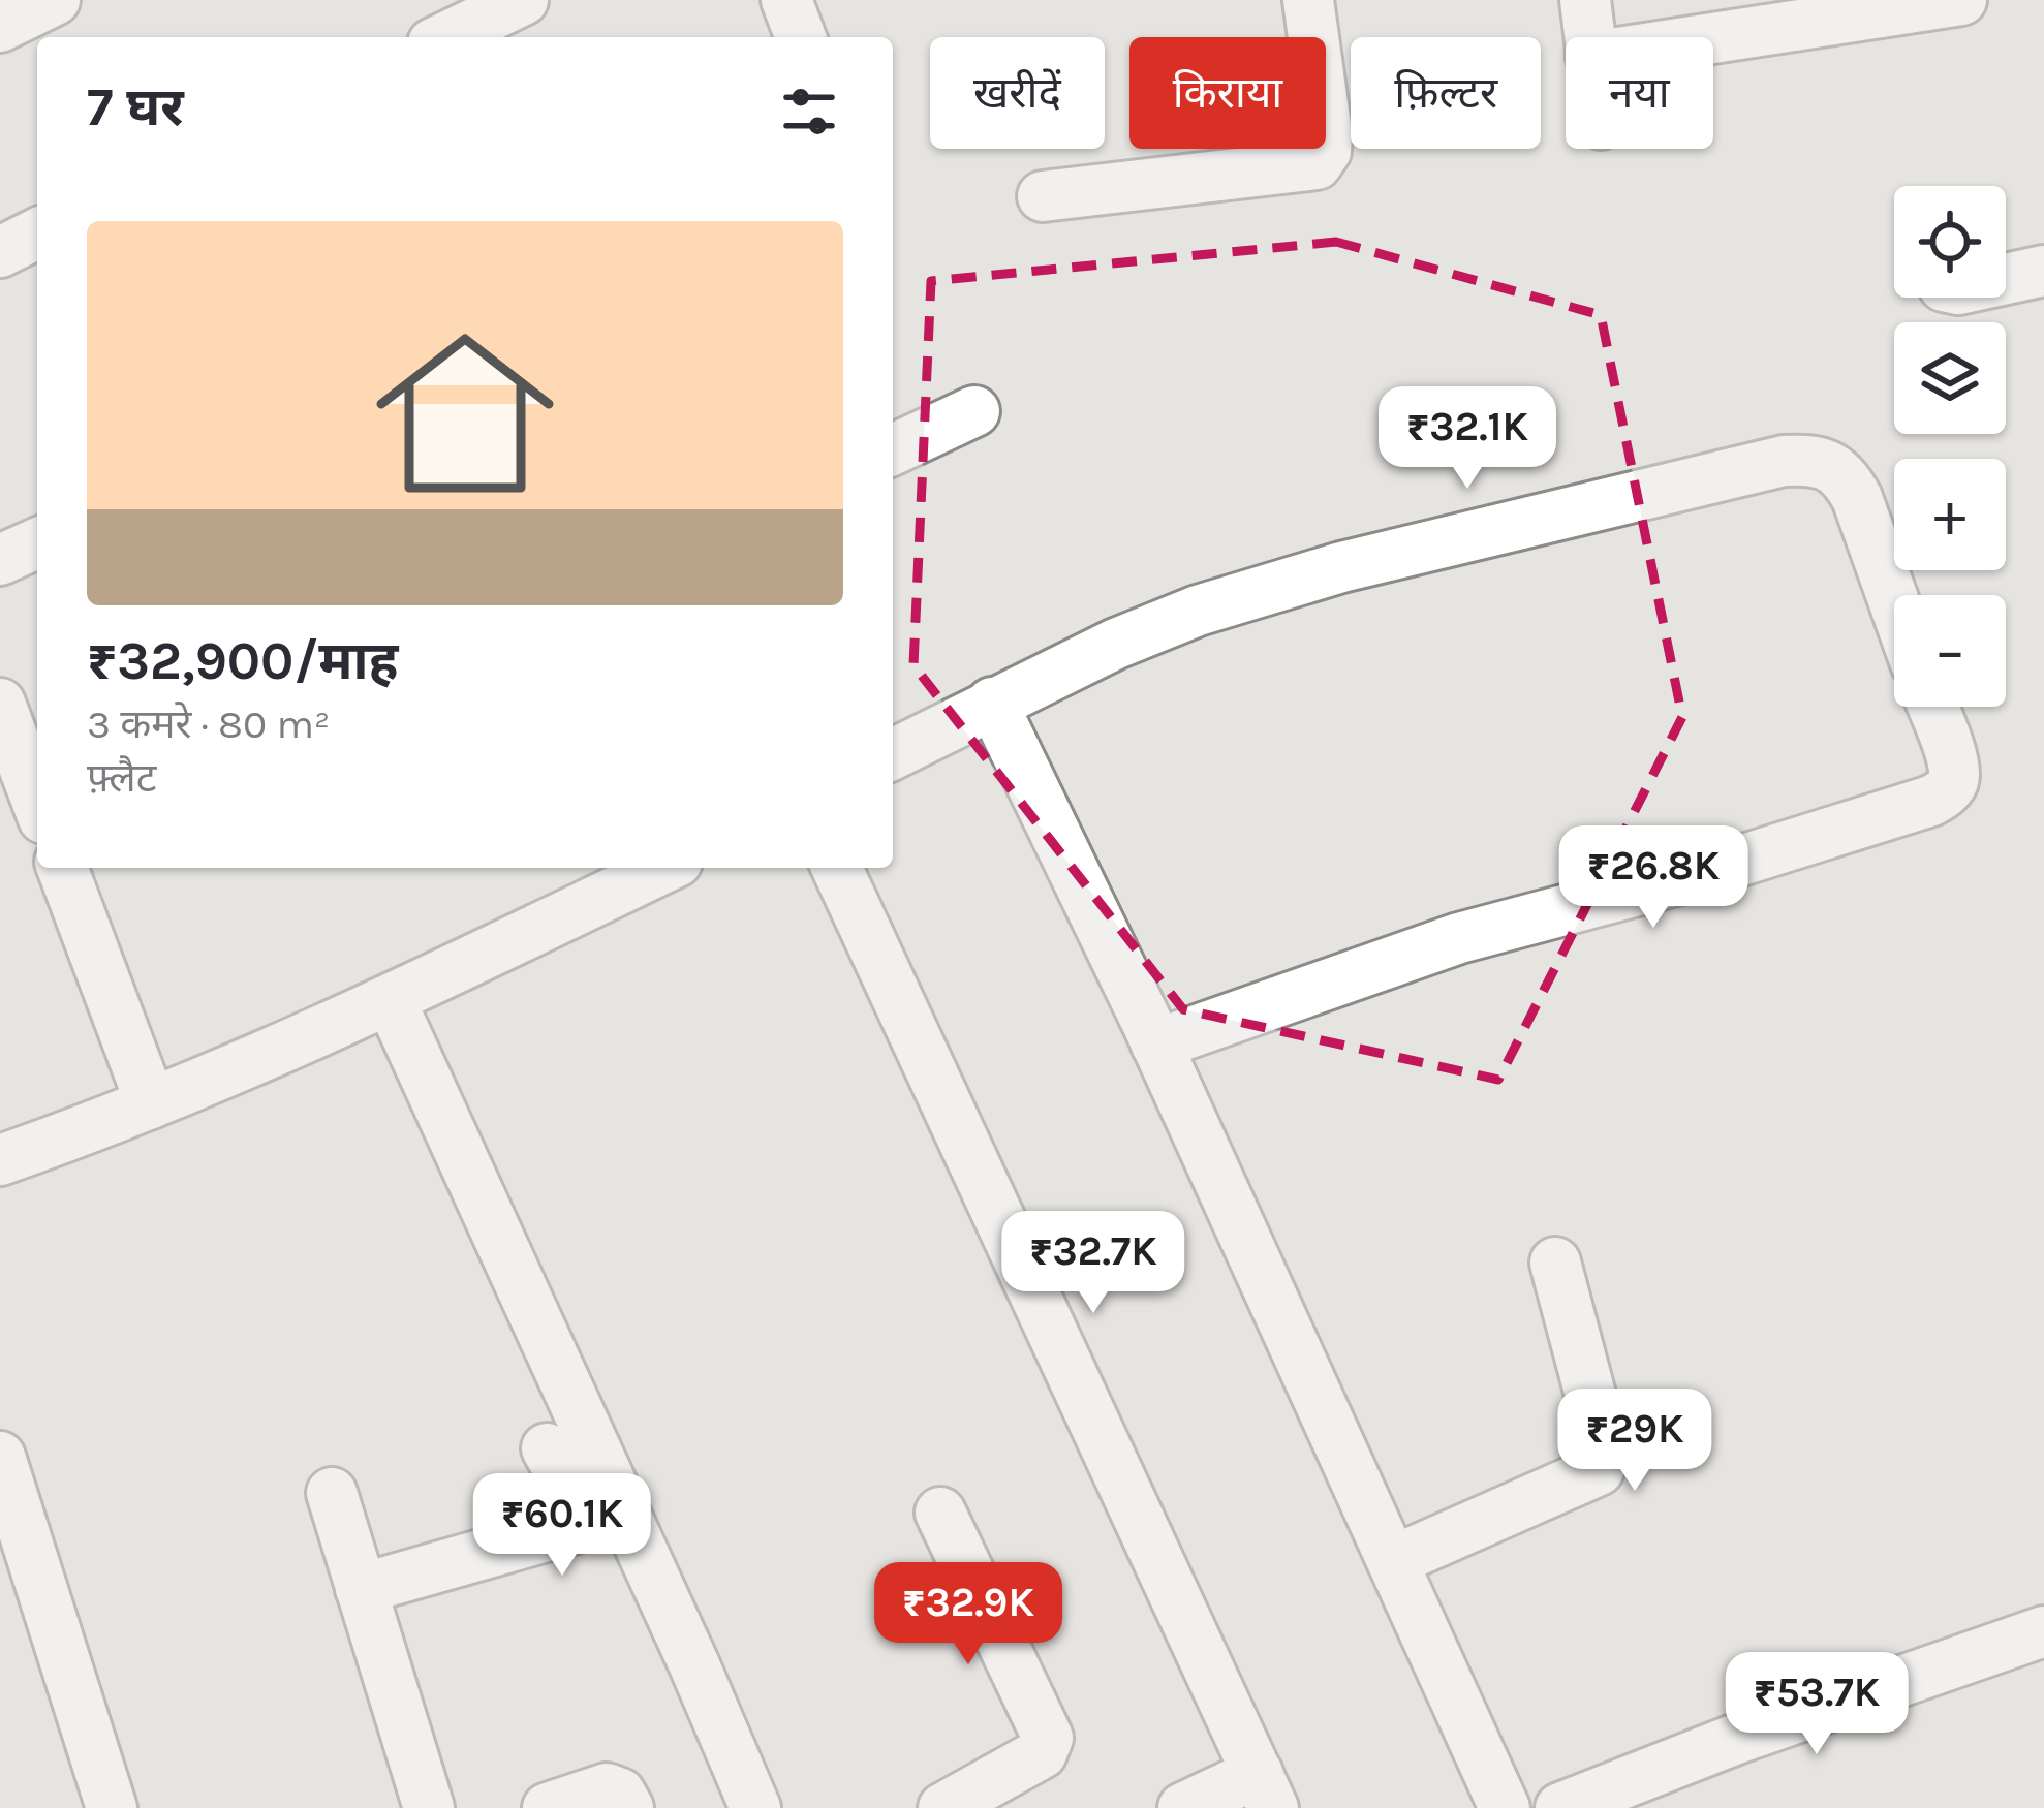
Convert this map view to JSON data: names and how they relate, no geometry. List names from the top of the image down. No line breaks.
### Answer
{"page":{"chip":["खरीदें","किराया","फ़िल्टर","नया"],"heading":"7 घर","map_buttons":["+","−"],"list":[{"name":"₹32,900/माह","note":"3 कमरे · 80 m² · फ़्लैट"}],"price":["₹32.1K","₹26.8K","₹32.7K","₹29K","₹60.1K","₹32.9K","₹53.7K"]}}
